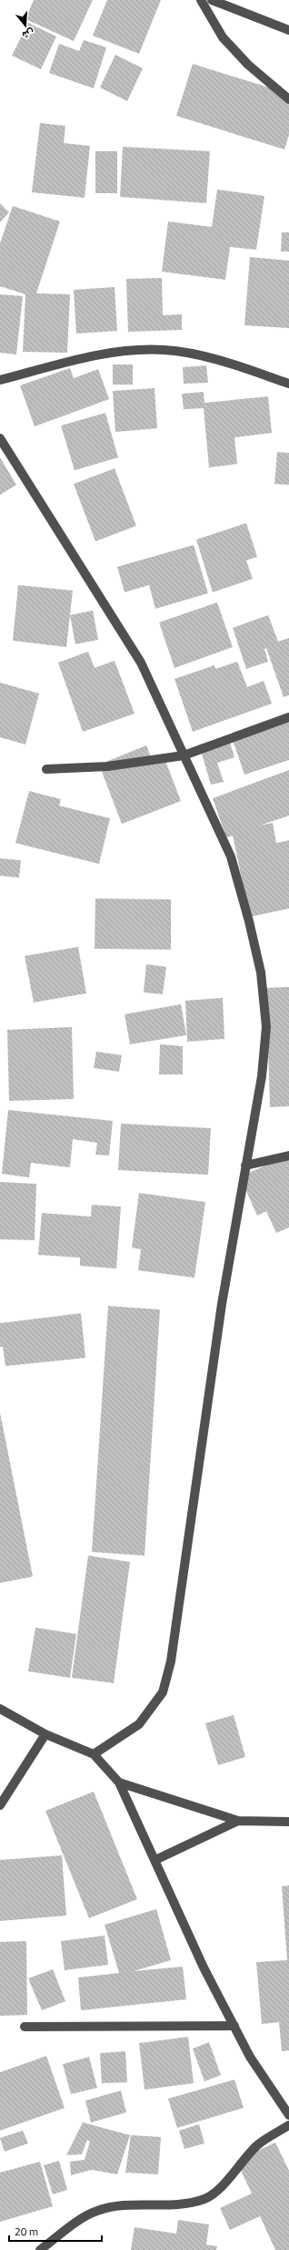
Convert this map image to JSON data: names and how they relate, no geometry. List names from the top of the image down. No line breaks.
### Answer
{"scale_bar":"20 m","north":"bottom"}
